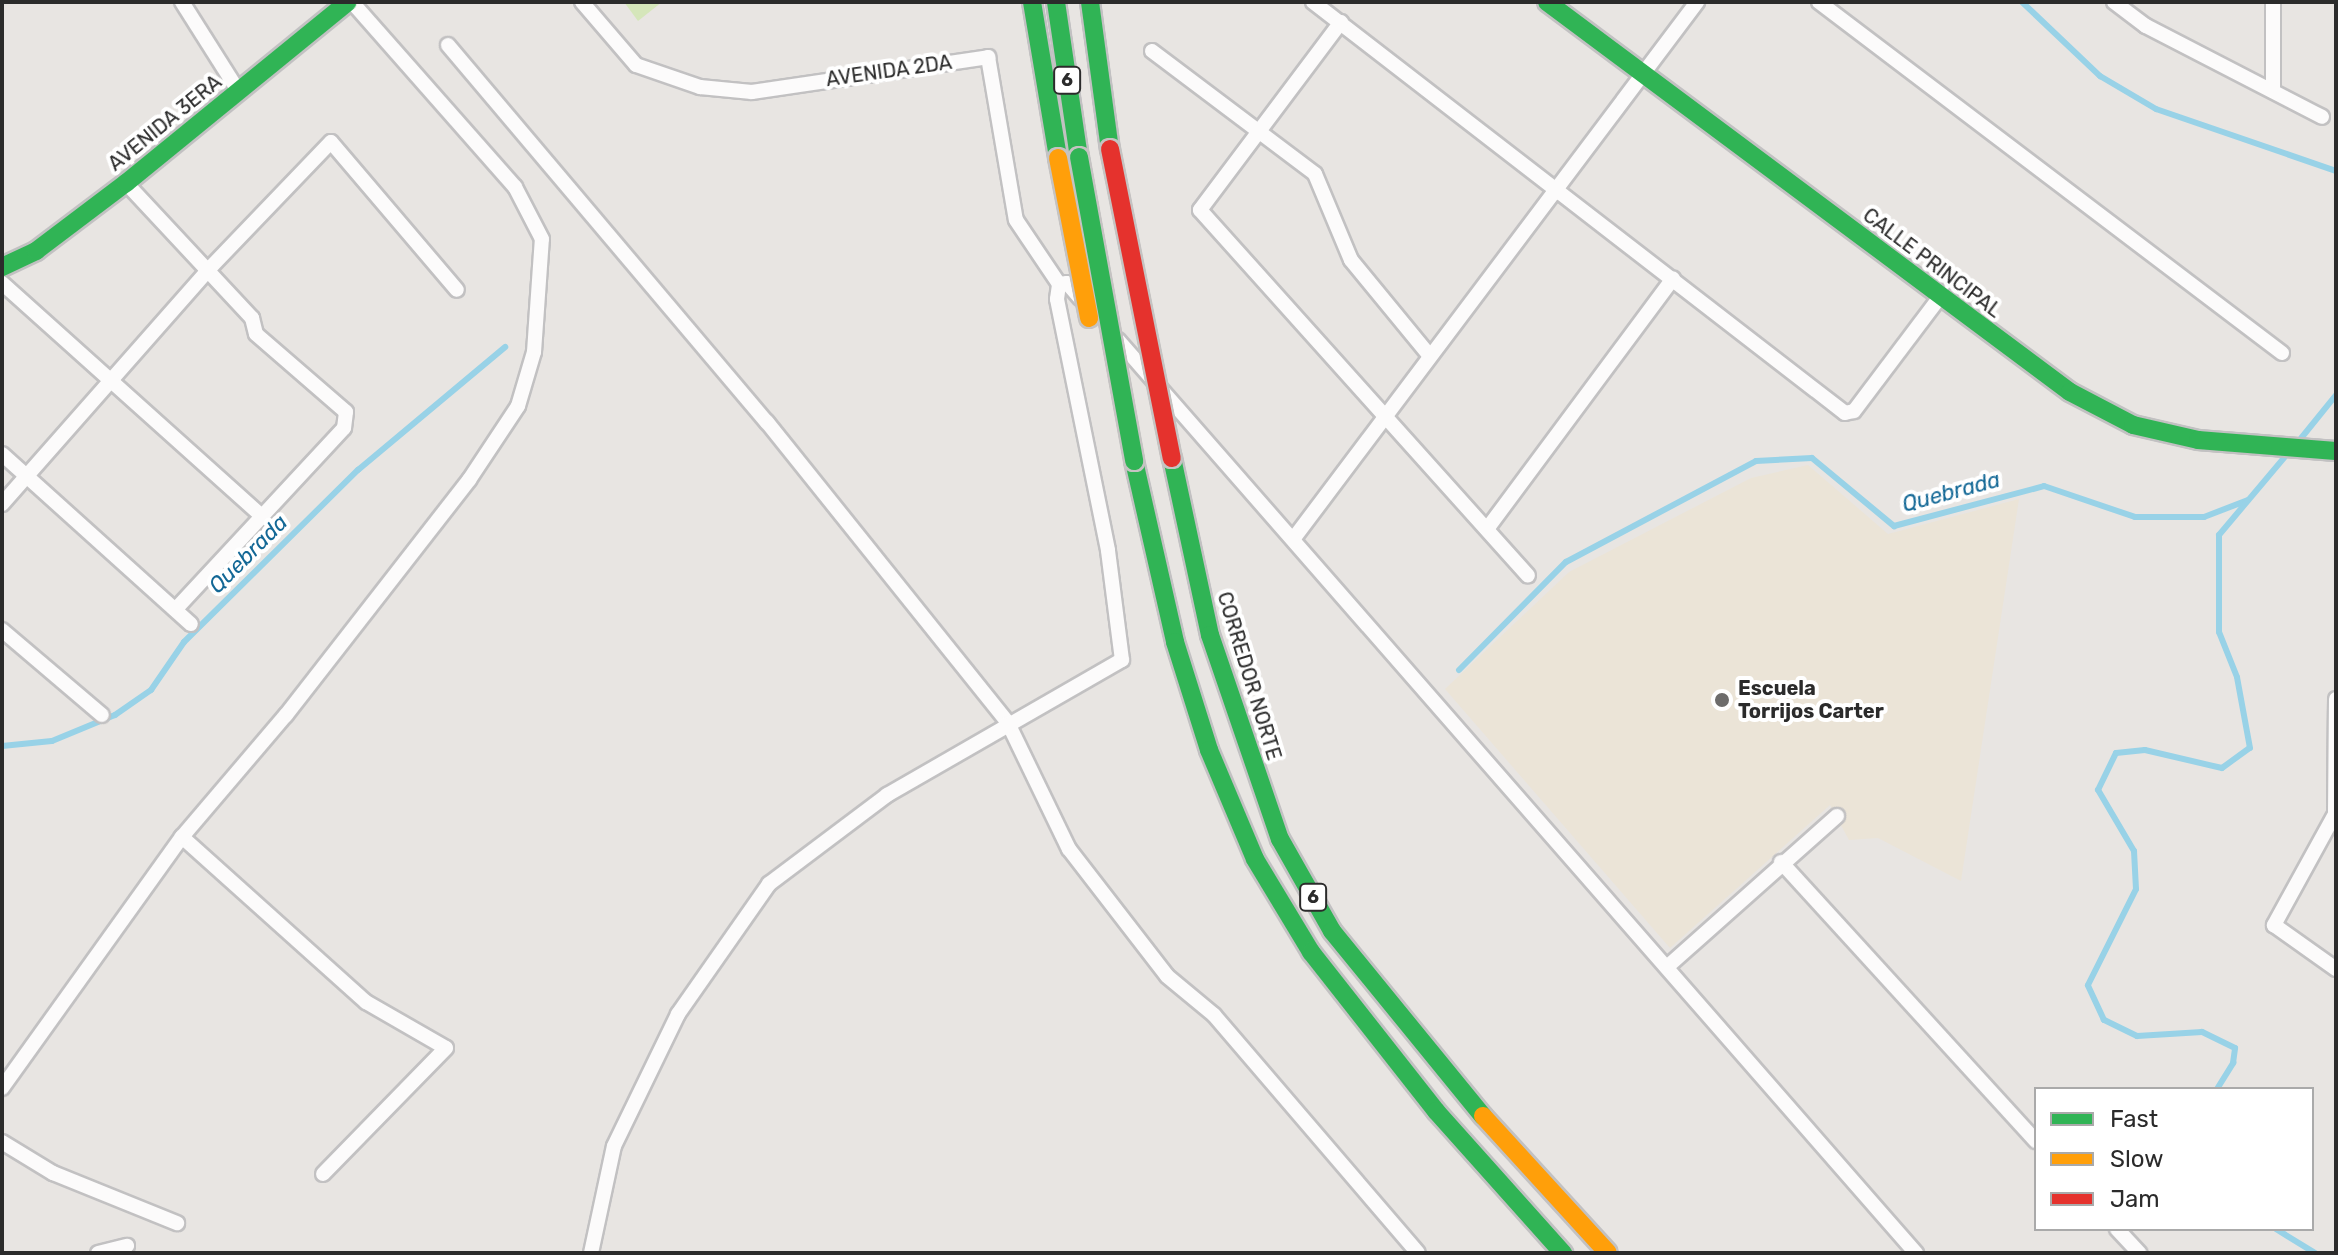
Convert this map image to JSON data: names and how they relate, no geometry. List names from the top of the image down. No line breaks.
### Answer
{"streets":{"main road":["6","AVENIDA 3ERA","CALLE PRINCIPAL","CORREDOR NORTE"],"street":["AVENIDA 2DA"]},"water":["Quebrada"],"places":["Escuela Torrijos Carter"],"legend":["Fast","Slow","Jam"]}
